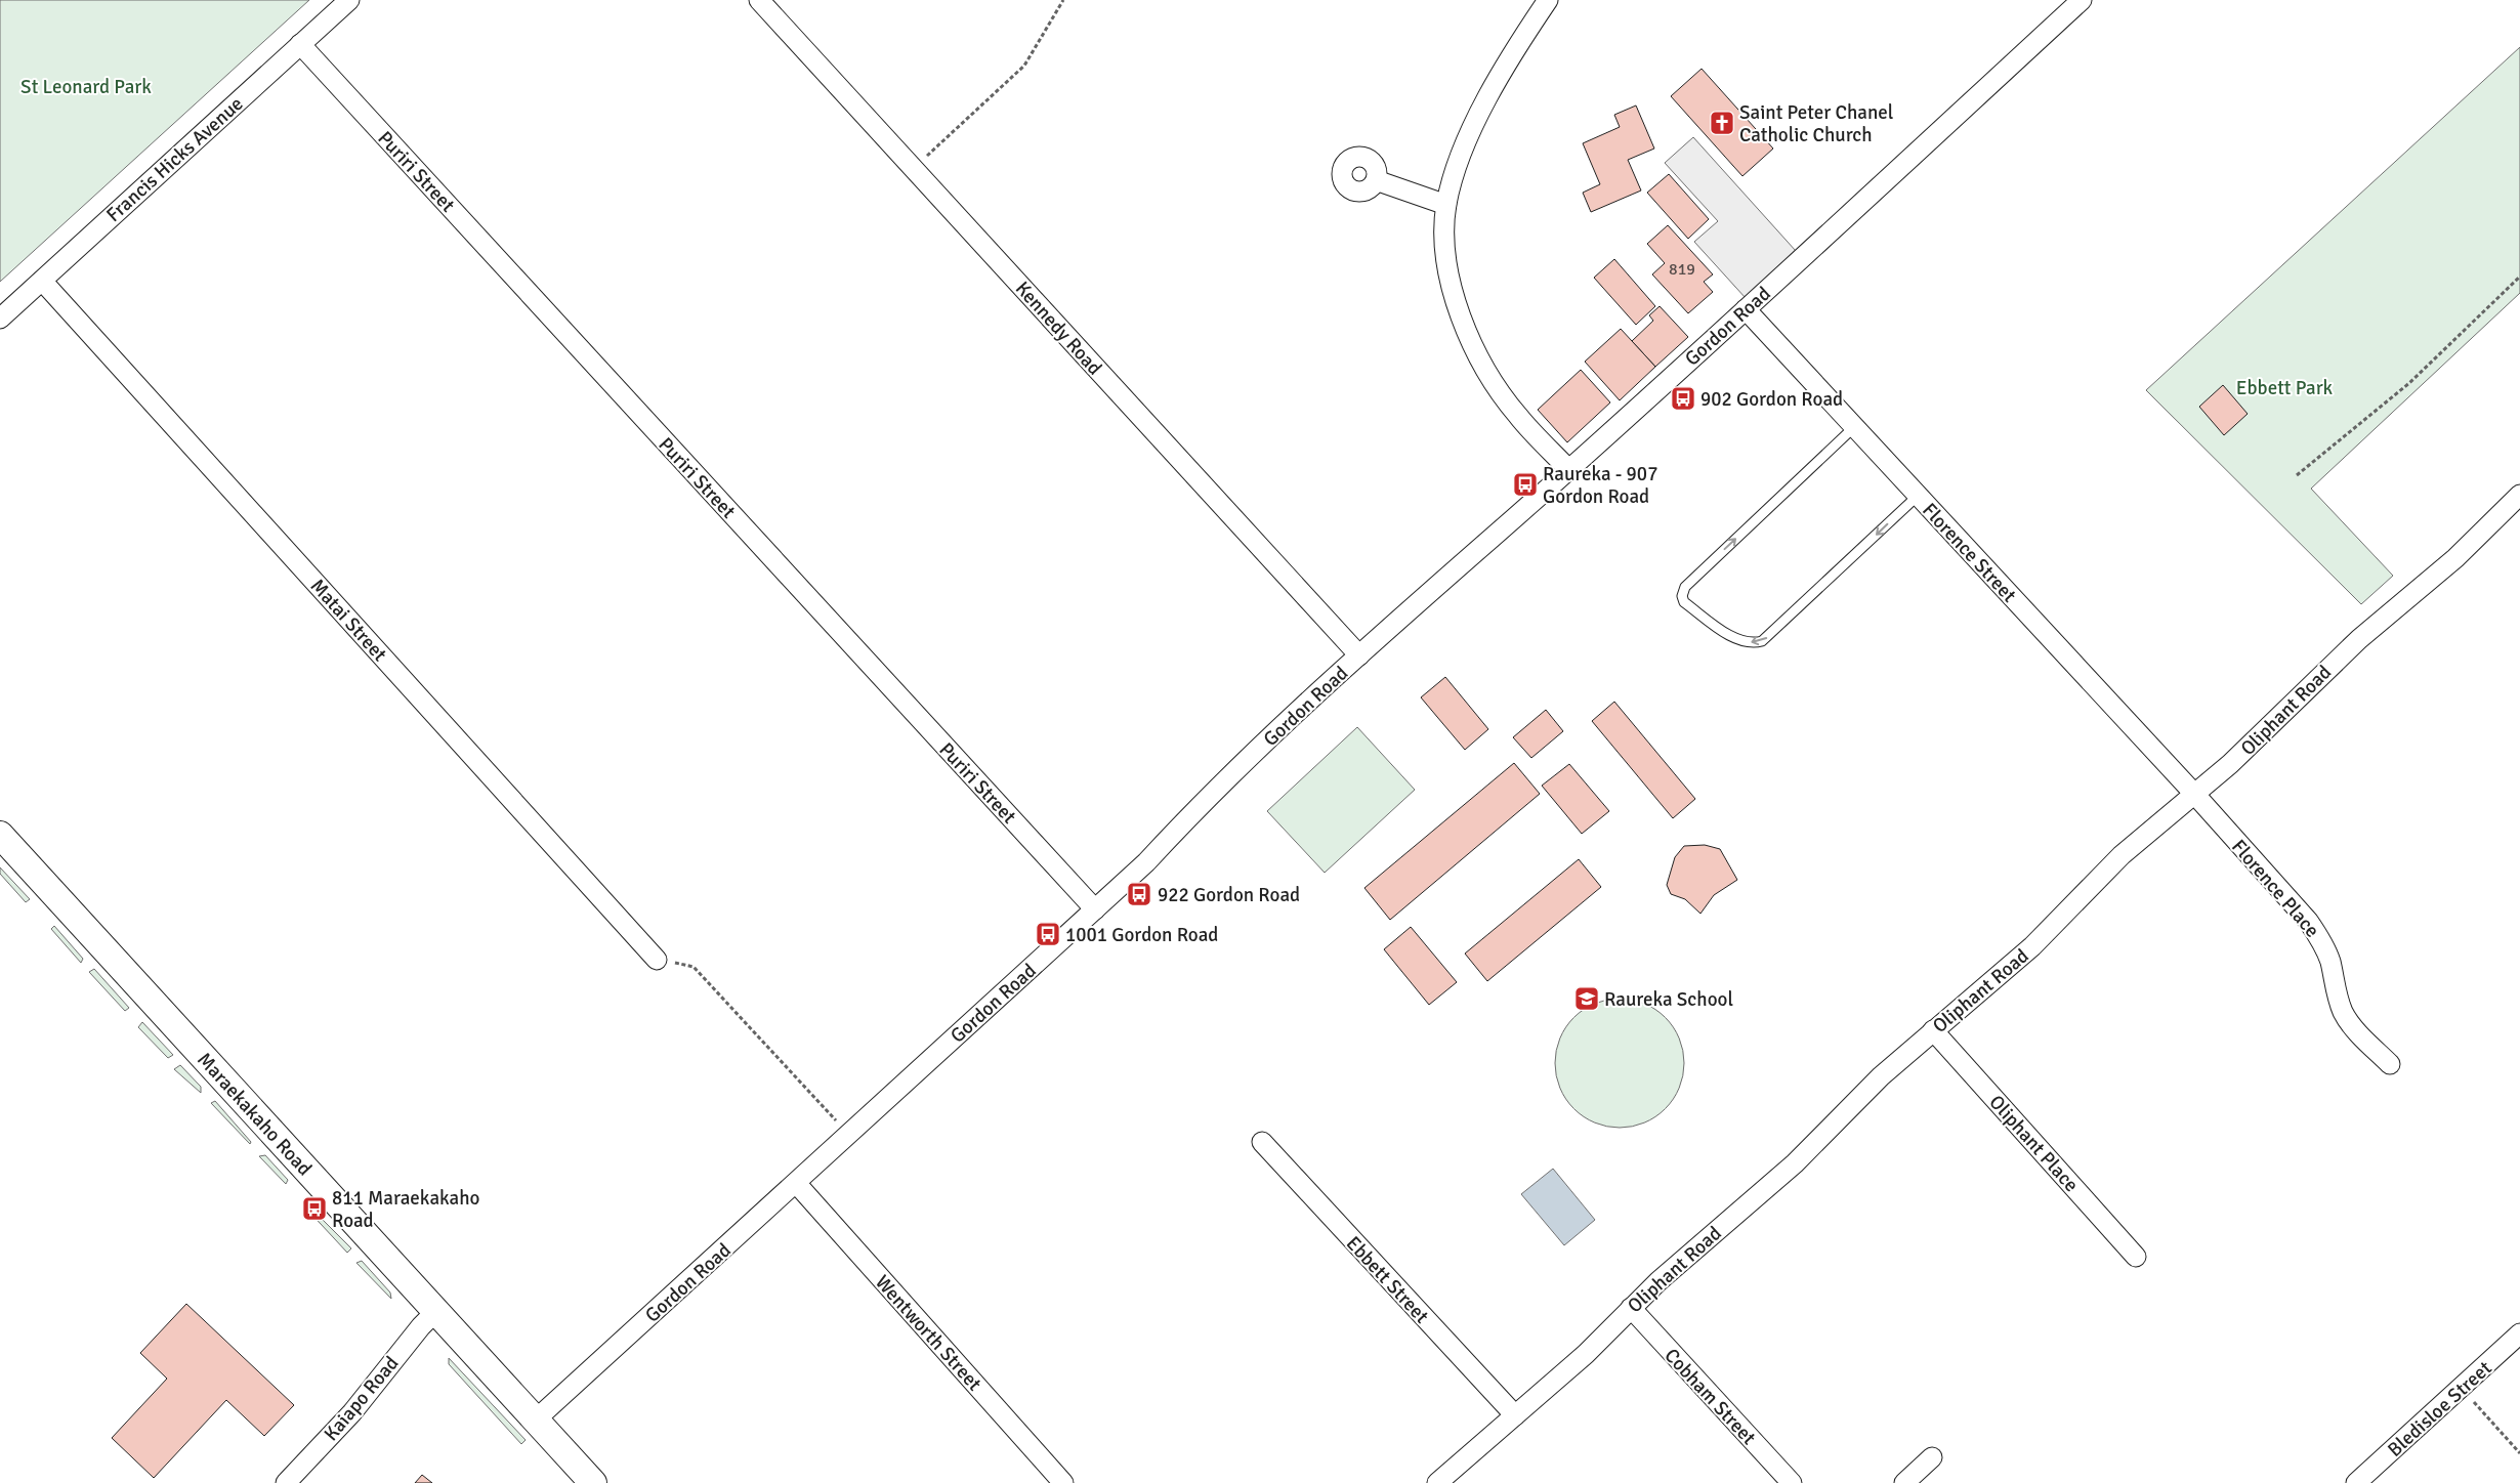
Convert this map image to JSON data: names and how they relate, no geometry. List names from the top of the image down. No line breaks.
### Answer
{"streets":{"main road":["Maraekakaho Road"],"street":["Francis Hicks Avenue","Puriri Street","Gordon Road","Kennedy Road","Florence Street","Matai Street","Oliphant Road","Florence Place","Oliphant Place","Ebbett Street","Wentworth Street","Cobham Street","Kaiapo Road","Bledisloe Street"]},"crossings":[["Francis Hicks Avenue","Puriri Street"],["Francis Hicks Avenue","Matai Street"],["Puriri Street","Gordon Road"],["Gordon Road","Kennedy Road"],["Gordon Road","Florence Street"],["Gordon Road","Maraekakaho Road"],["Gordon Road","Wentworth Street"],["Florence Street","Oliphant Road"],["Florence Street","Florence Place"],["Oliphant Road","Florence Place"],["Oliphant Road","Oliphant Place"],["Oliphant Road","Ebbett Street"],["Oliphant Road","Cobham Street"],["Maraekakaho Road","Kaiapo Road"]],"parks":["St Leonard Park","Ebbett Park"],"places":{"church":["Saint Peter Chanel Catholic Church"],"bus stop":["902 Gordon Road","Raureka - 907 Gordon Road","922 Gordon Road","1001 Gordon Road","811 Maraekakaho Road"],"school or university":["Raureka School"]},"house_numbers":["819"]}
